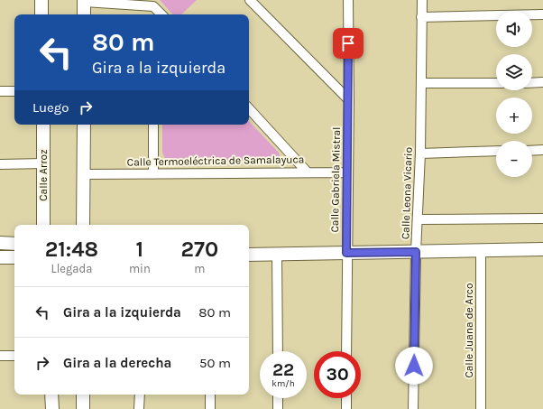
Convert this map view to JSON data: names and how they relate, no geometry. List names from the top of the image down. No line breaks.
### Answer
{"streets":{"main road":["Calle Arroz"],"street":["Calle Termoeléctrica de Samalayuca","Calle Gabriela Mistral","Calle Leona Vicario","Calle Juana de Arco"]},"crossings":[["Calle Termoeléctrica de Samalayuca","Calle Gabriela Mistral"]],"page":{"map_buttons":["+","−"],"turn":["80 m","Gira a la izquierda"],"then":"Luego","eta":["21:48","Llegada","1","min","270","m"],"list":[{"name":"Gira a la izquierda","value":"80 m"},{"name":"Gira a la derecha","value":"50 m"}],"speed":"22 km/h","limit":"30"}}
